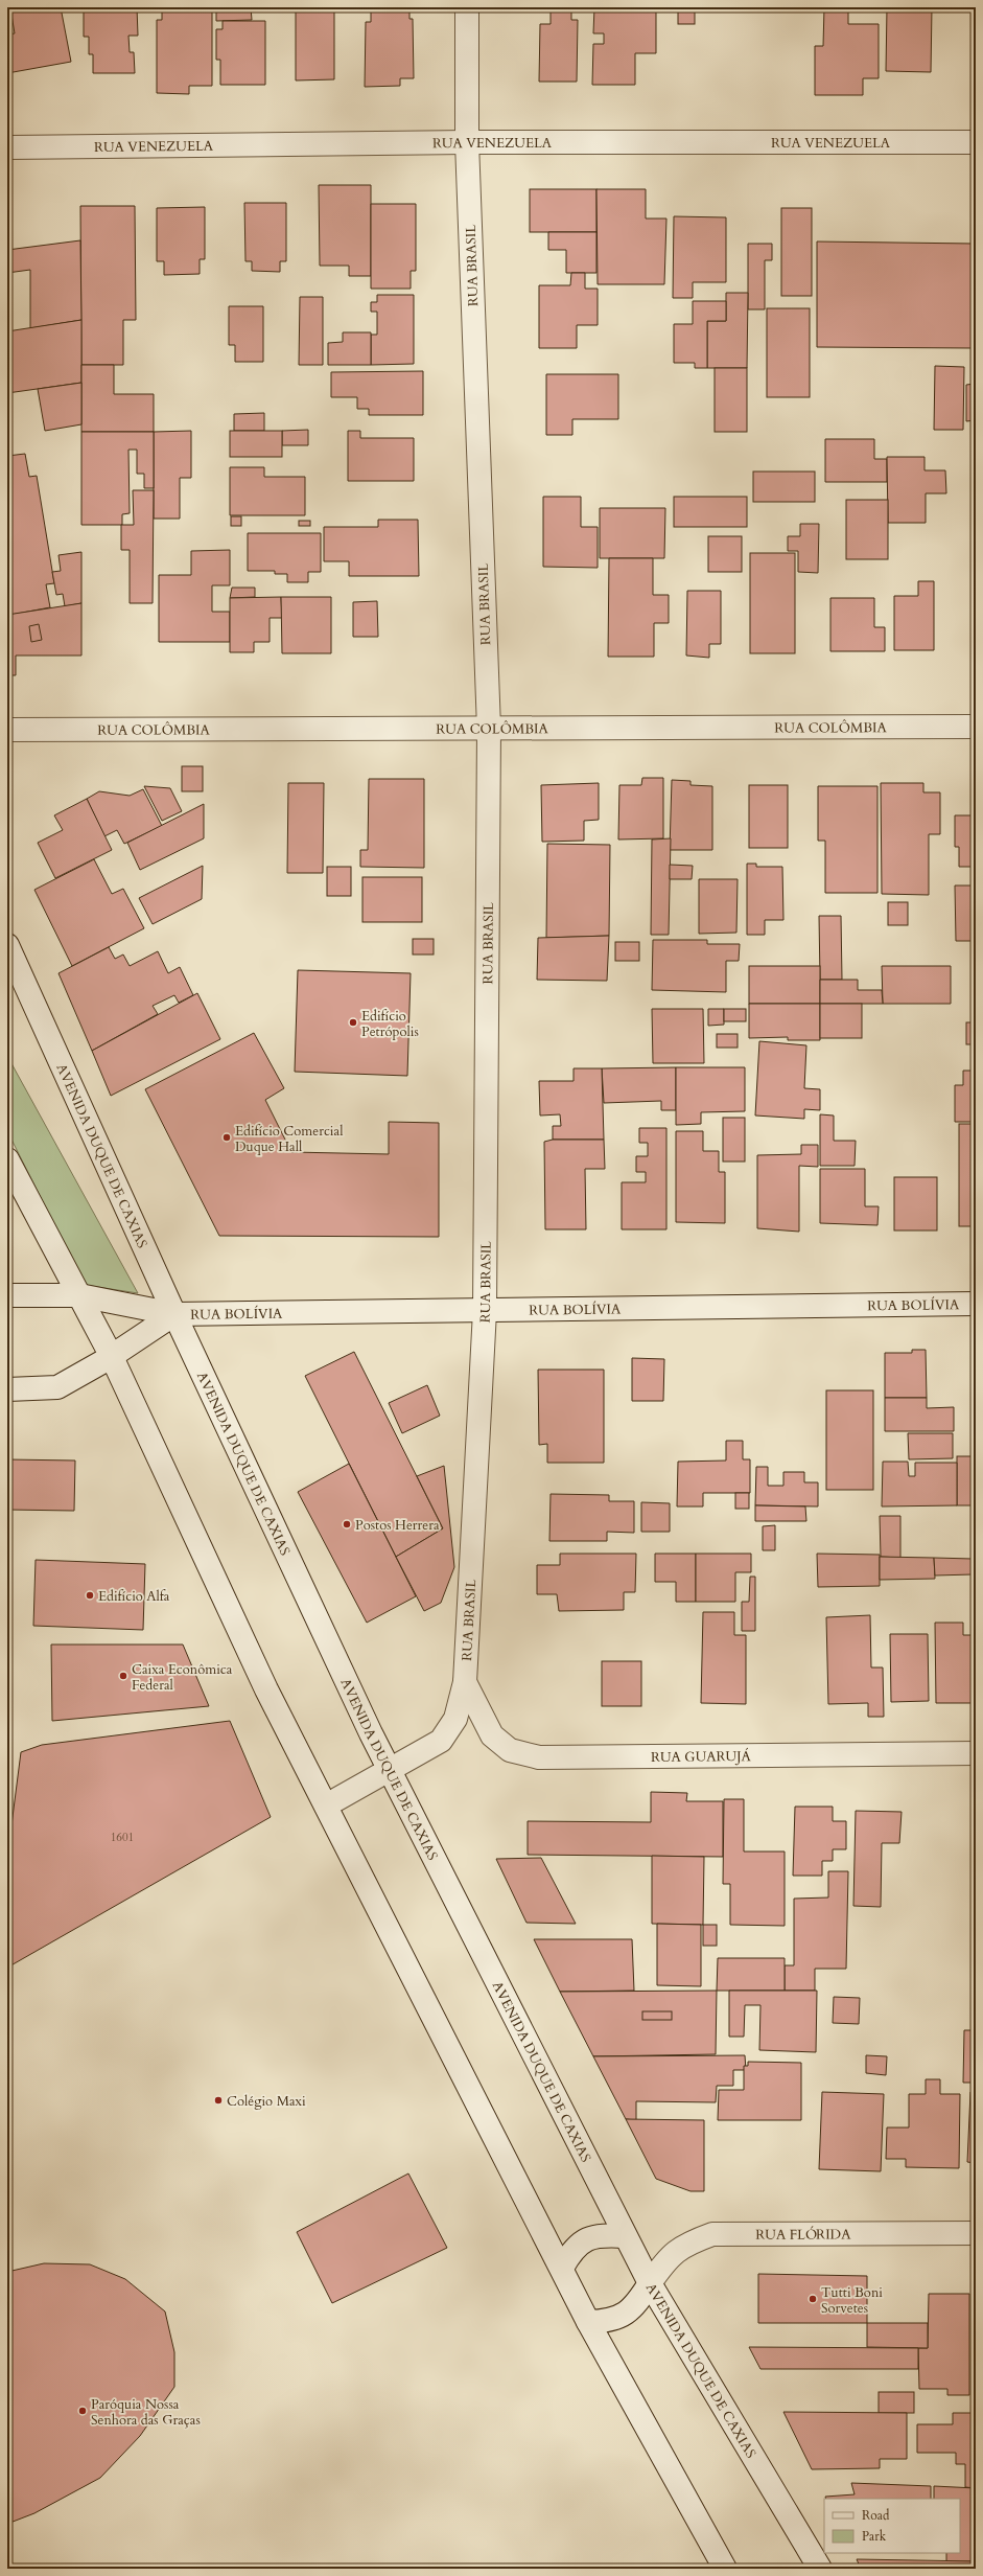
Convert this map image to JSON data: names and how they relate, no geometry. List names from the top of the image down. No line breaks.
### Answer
{"streets":{"street":["RUA VENEZUELA","RUA BRASIL","RUA COLÔMBIA","AVENIDA DUQUE DE CAXIAS","RUA BOLÍVIA","RUA GUARUJÁ","RUA FLÓRIDA"]},"crossings":[["RUA VENEZUELA","RUA BRASIL"],["RUA BRASIL","RUA COLÔMBIA"],["RUA BRASIL","AVENIDA DUQUE DE CAXIAS"],["RUA BRASIL","RUA BOLÍVIA"],["RUA BRASIL","RUA GUARUJÁ"],["AVENIDA DUQUE DE CAXIAS","RUA BOLÍVIA"],["AVENIDA DUQUE DE CAXIAS","RUA FLÓRIDA"]],"places":["Edifício Petrópolis","Edifício Comercial Duque Hall","Postos Herrera","Edifício Alfa","Caixa Econômica Federal","Colégio Maxi","Tutti Boni Sorvetes","Paróquia Nossa Senhora das Graças"],"house_numbers":["1601"],"legend":["Road","Park"]}
